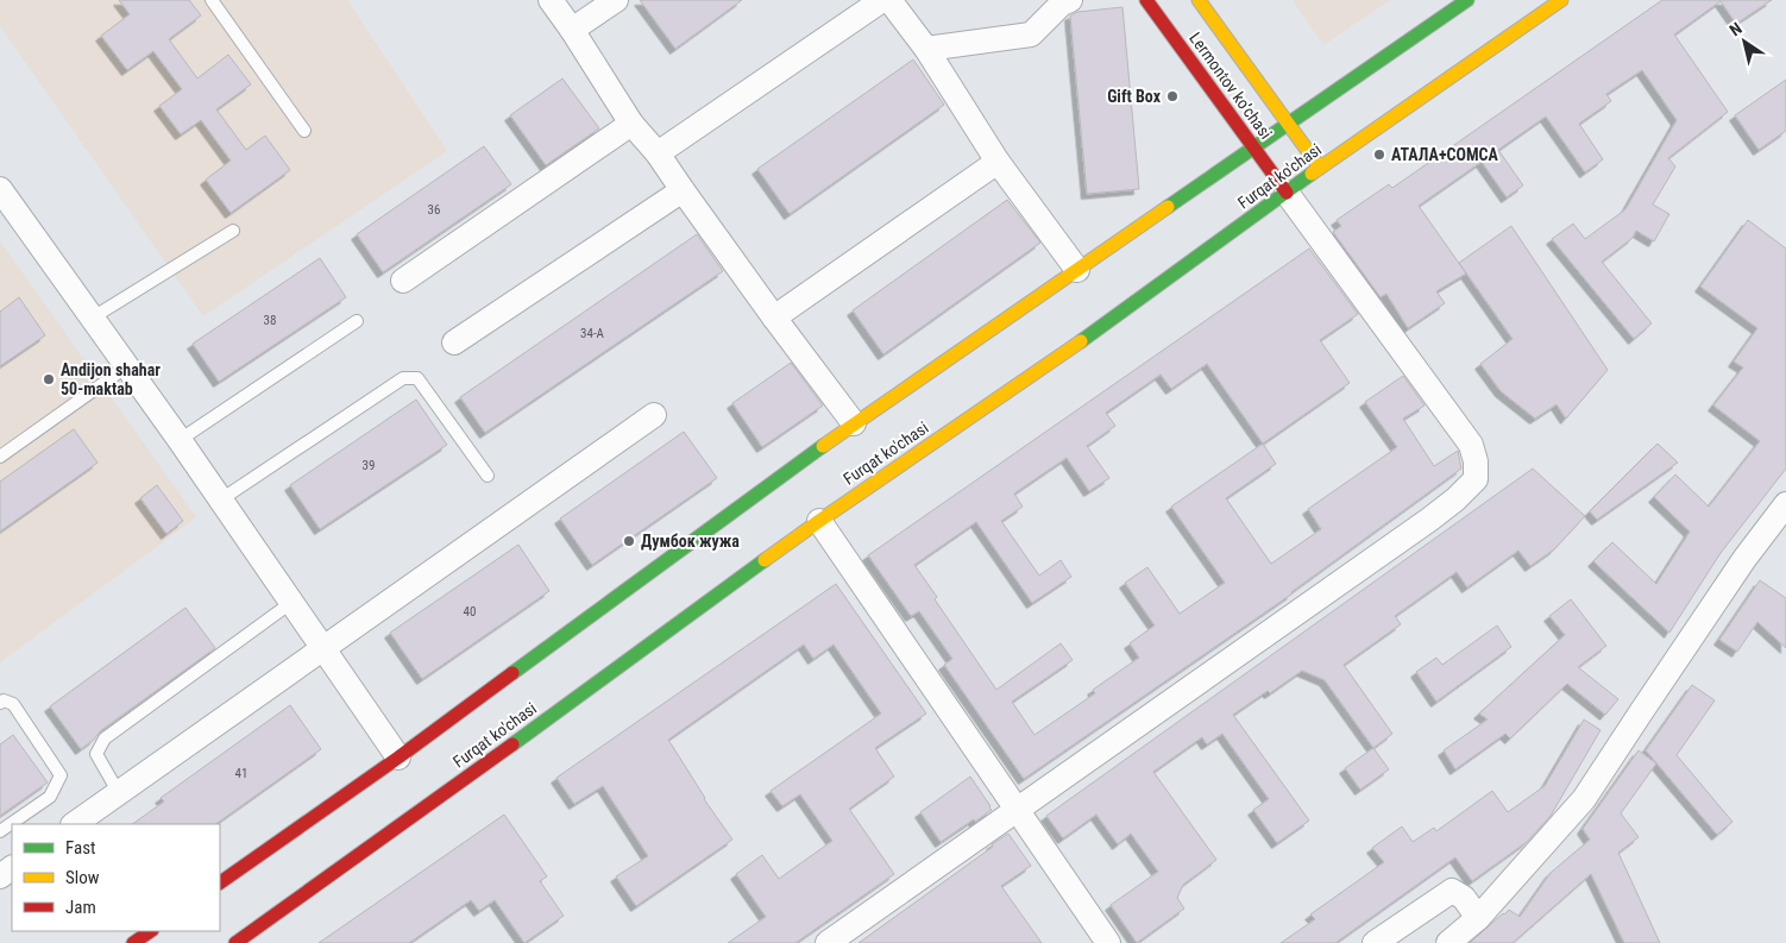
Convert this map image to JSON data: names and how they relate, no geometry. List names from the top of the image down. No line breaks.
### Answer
{"streets":{"main road":["Lermontov ko’chasi","Furqat ko'chasi"]},"crossings":[["Lermontov ko’chasi","Furqat ko'chasi"]],"places":["Gift Box","АТАЛА+СОМСА","Andijon shahar 50-maktab","Думбок жужа"],"house_numbers":["36","38","34-А","39","40","41"],"legend":["Fast","Slow","Jam"],"north":"top left"}
